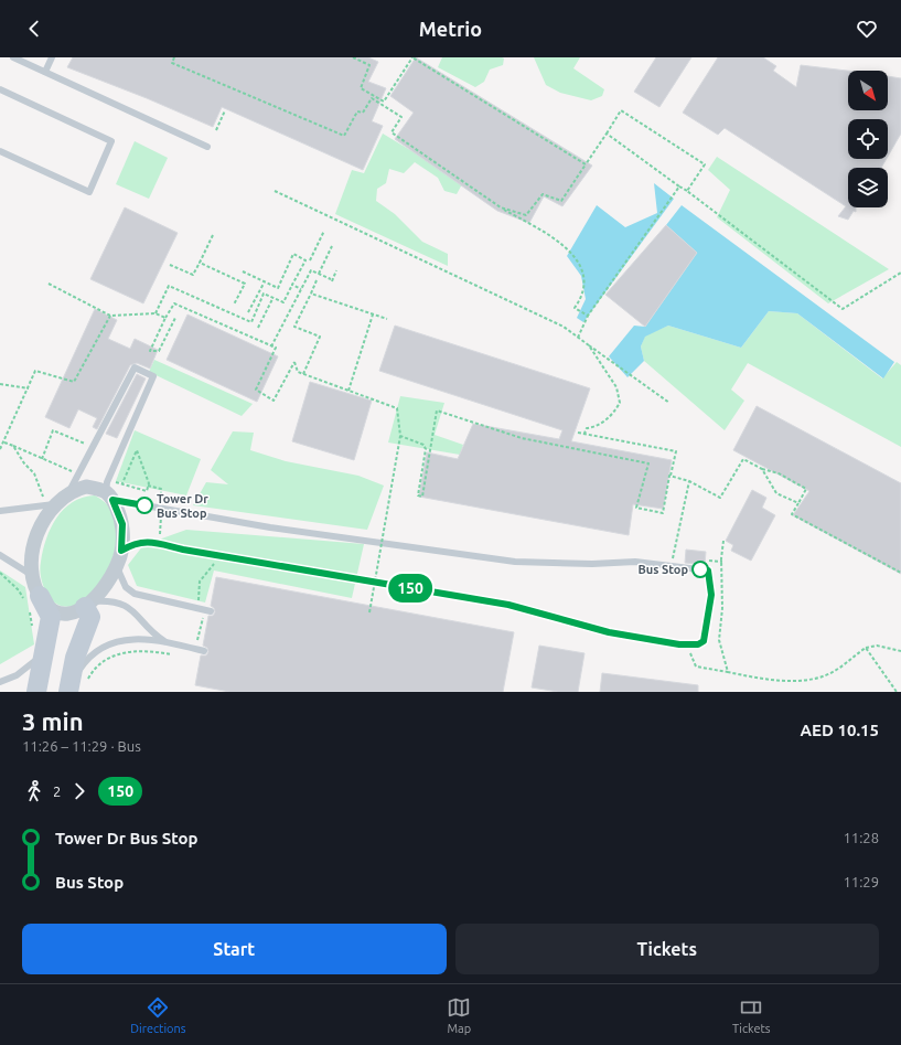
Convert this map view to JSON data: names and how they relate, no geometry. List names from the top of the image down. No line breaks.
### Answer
{"places":["Tower Dr Bus Stop","Bus Stop"],"lines":["bus line 150"],"north":"bottom right","page":{"header":"Metrio","on_map":"150","heading":["3 min","11:26 – 11:29 · Bus","AED 10.15"],"legs":["2","150"],"list":[{"name":"Tower Dr Bus Stop","value":"11:28"},{"name":"Bus Stop","value":"11:29"}],"buttons":["Start","Tickets"],"tabs":["Directions","Map","Tickets"]}}
